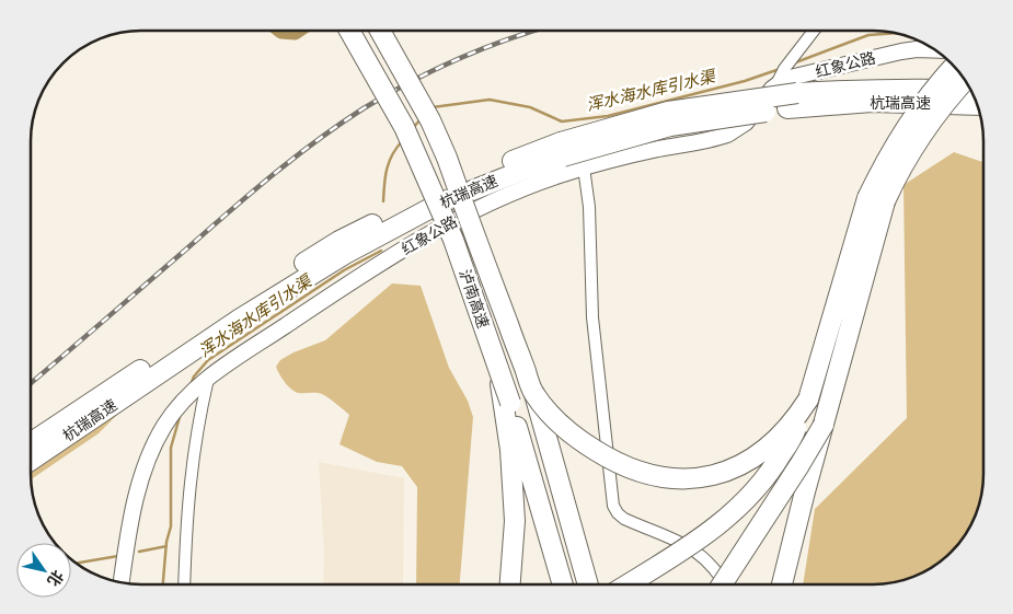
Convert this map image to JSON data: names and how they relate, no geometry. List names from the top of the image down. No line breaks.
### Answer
{"streets":{"highway":["杭瑞高速","泸南高速"],"main road":["红象公路"]},"water":["浑水海水库引水渠"],"north":"bottom right"}
